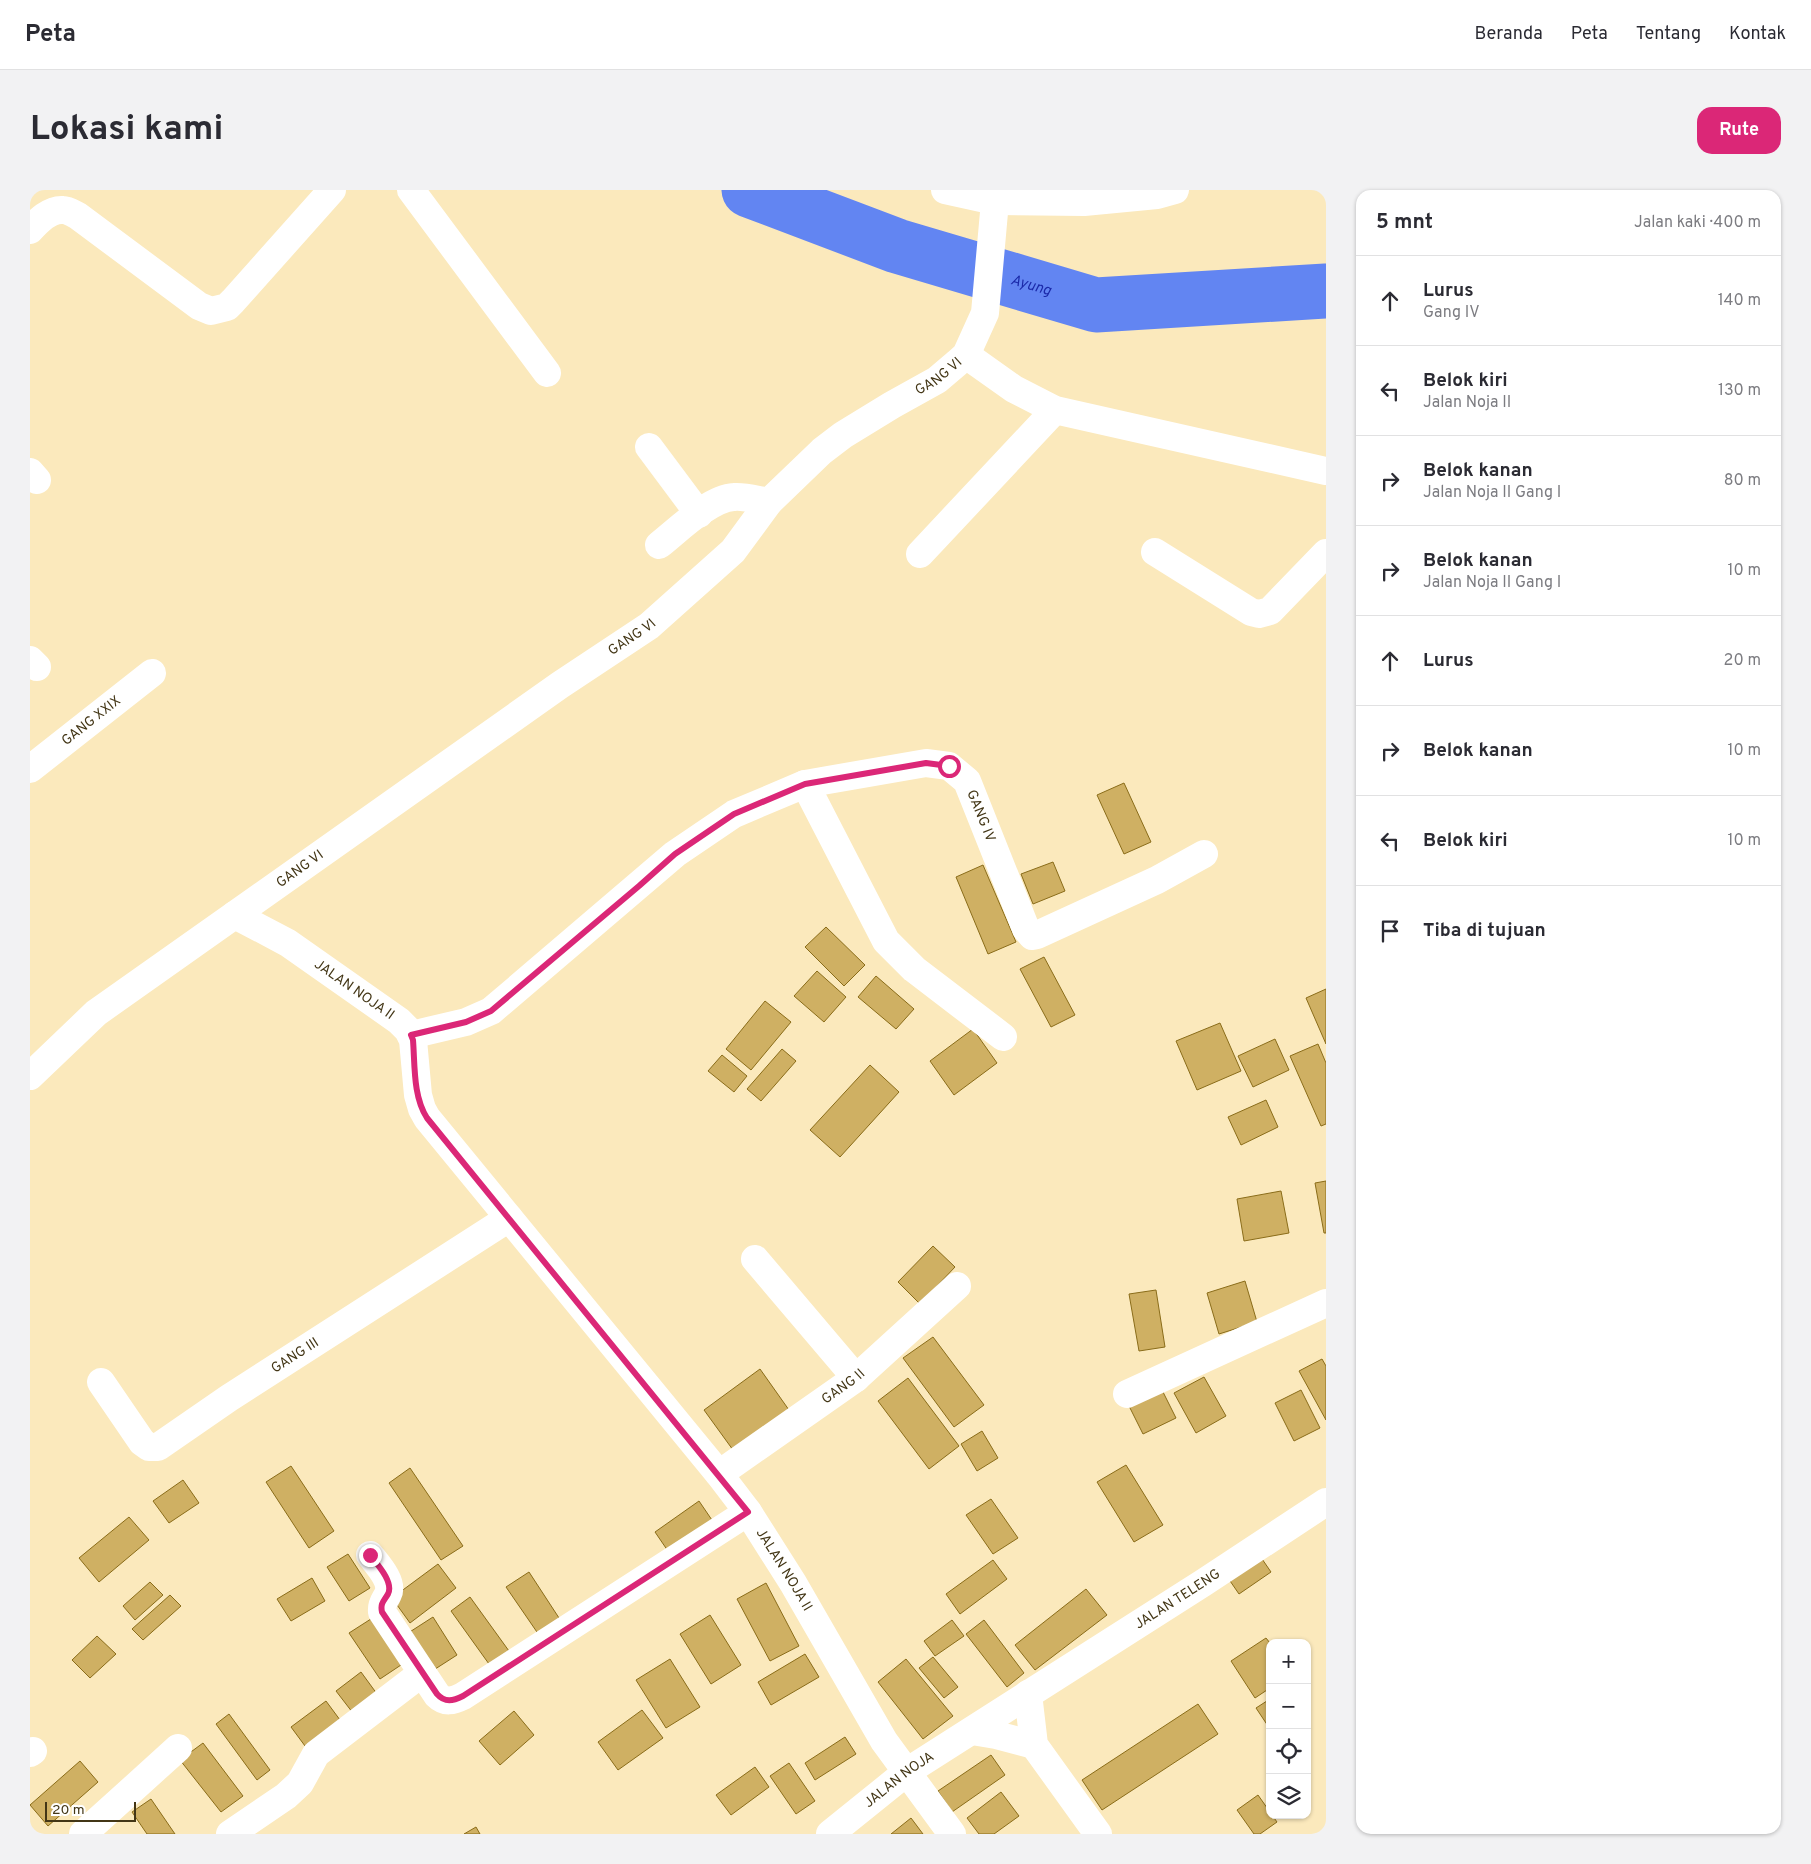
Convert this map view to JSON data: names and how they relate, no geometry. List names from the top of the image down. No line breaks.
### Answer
{"streets":{"street":["GANG VI","GANG XXIX","GANG IV","JALAN NOJA II","GANG III","GANG II","JALAN TELENG","JALAN NOJA"]},"crossings":[["GANG VI","JALAN NOJA II"],["GANG IV","JALAN NOJA II"],["JALAN NOJA II","GANG III"],["JALAN NOJA II","GANG II"],["JALAN NOJA II","JALAN NOJA"],["JALAN TELENG","JALAN NOJA"]],"water":["Ayung"],"scale_bar":"20 m","page":{"header":"Peta","nav":["Beranda","Peta","Tentang","Kontak"],"buttons":"Rute","title":"Lokasi kami","heading":["5 mnt","Jalan kaki · 400 m"],"list":[["Lurus","Gang IV","140 m"],["Belok kiri","Jalan Noja II","130 m"],["Belok kanan","Jalan Noja II Gang I","80 m"],["Belok kanan","Jalan Noja II Gang I","10 m"],["Lurus","20 m"],["Belok kanan","10 m"],["Belok kiri","10 m"],"Tiba di tujuan"],"map_buttons":["+","−"],"scale":"20 m"}}
